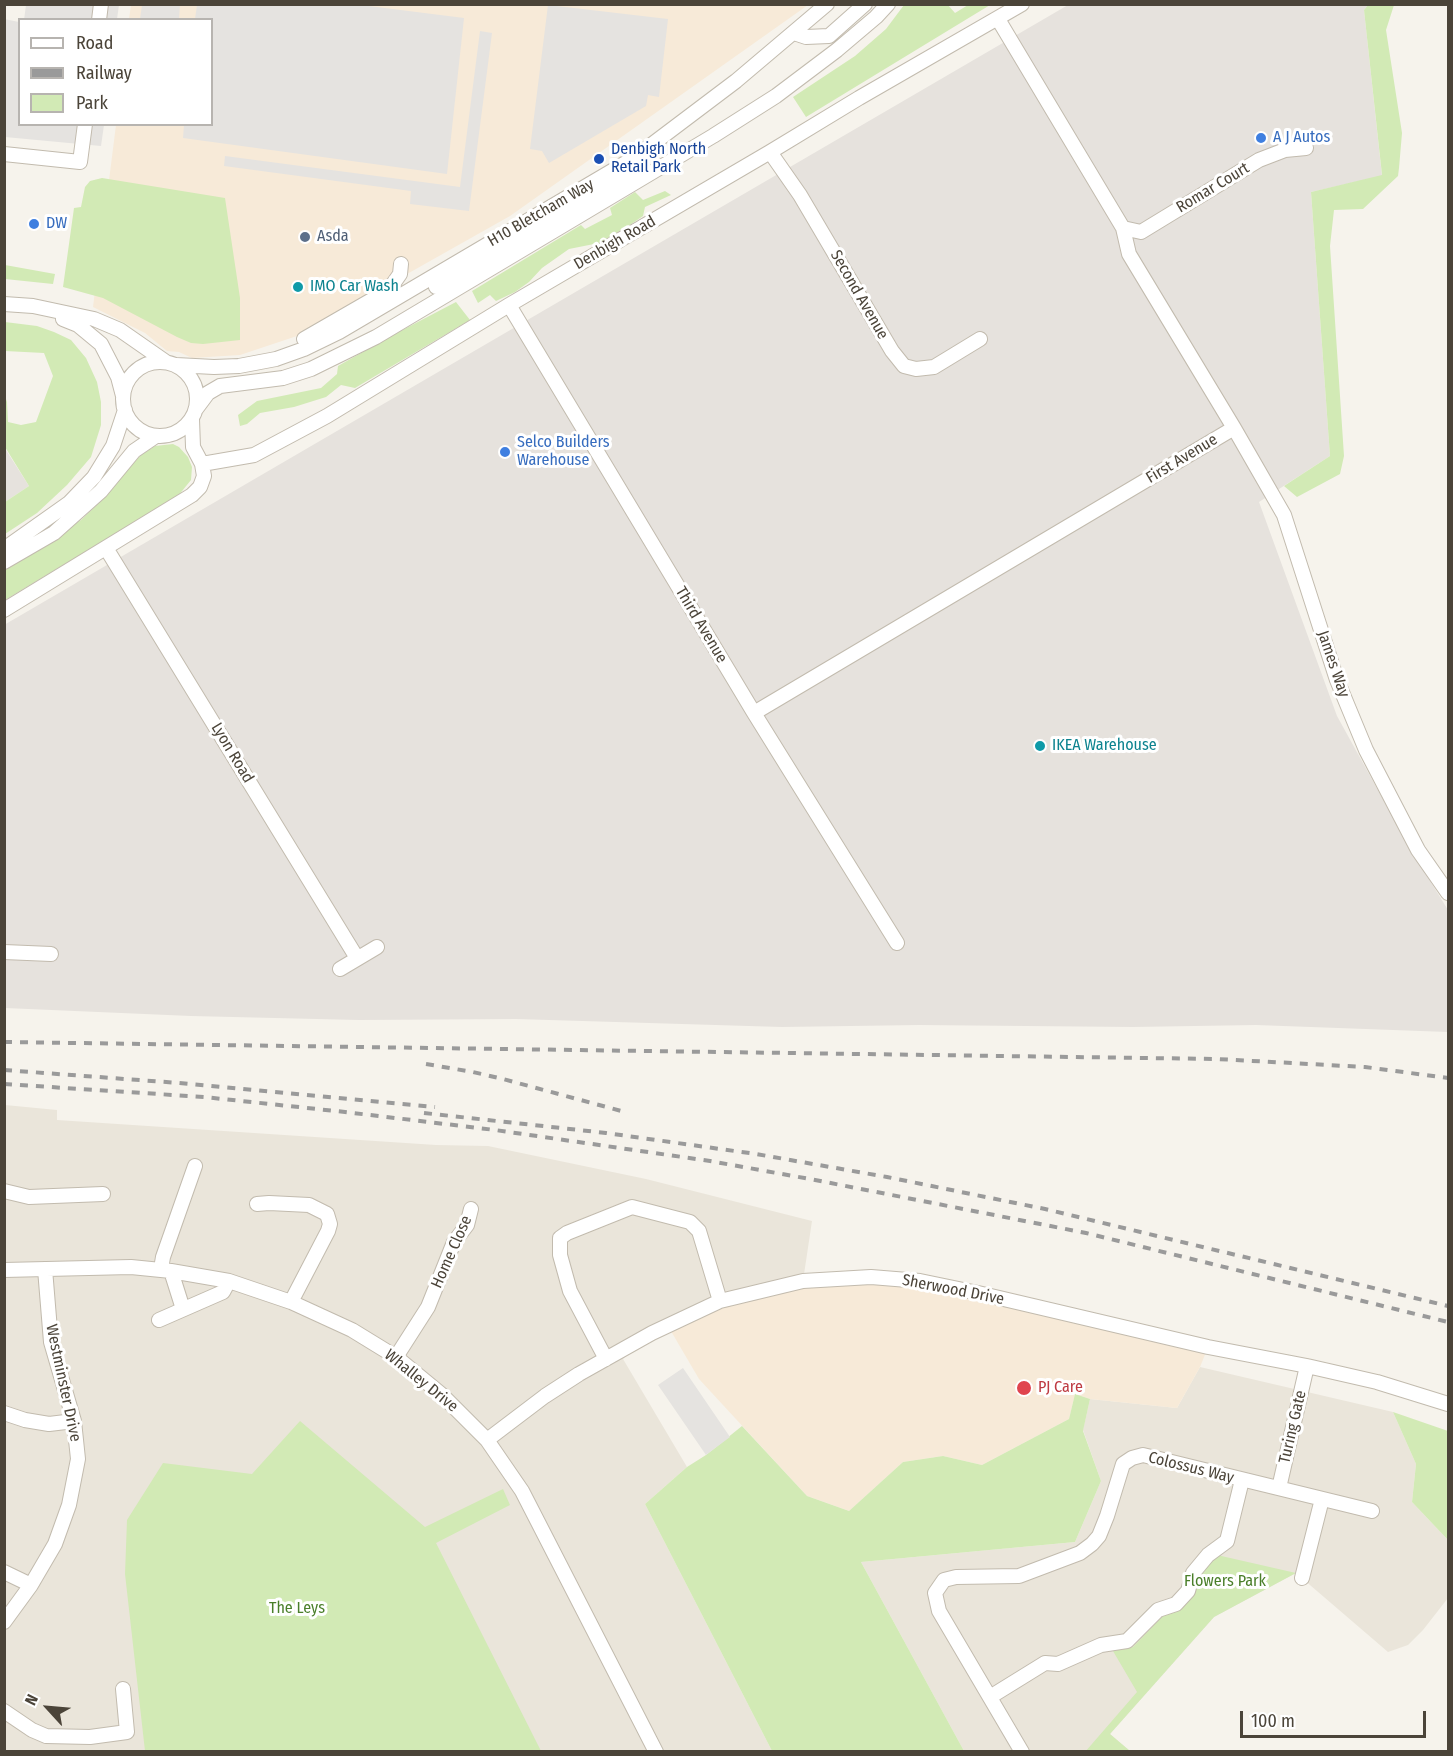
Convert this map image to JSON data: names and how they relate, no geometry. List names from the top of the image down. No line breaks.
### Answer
{"streets":{"street":["Romar Court","H10 Bletcham Way","Denbigh Road","Second Avenue","First Avenue","Third Avenue","James Way","Lyon Road","Home Close","Sherwood Drive","Whalley Drive","Westminster Drive","Turing Gate","Colossus Way"]},"crossings":[["Romar Court","First Avenue"],["Denbigh Road","Second Avenue"],["Denbigh Road","First Avenue"],["Denbigh Road","Third Avenue"],["First Avenue","Third Avenue"],["First Avenue","James Way"],["Home Close","Whalley Drive"],["Sherwood Drive","Whalley Drive"],["Sherwood Drive","Turing Gate"],["Whalley Drive","Westminster Drive"],["Turing Gate","Colossus Way"]],"parks":["Flowers Park","The Leys"],"places":["A J Autos","Denbigh North Retail Park","DW","Asda","IMO Car Wash","Selco Builders Warehouse","IKEA Warehouse","PJ Care"],"legend":["Road","Railway","Park"],"scale_bar":"100 m","north":"top left"}
